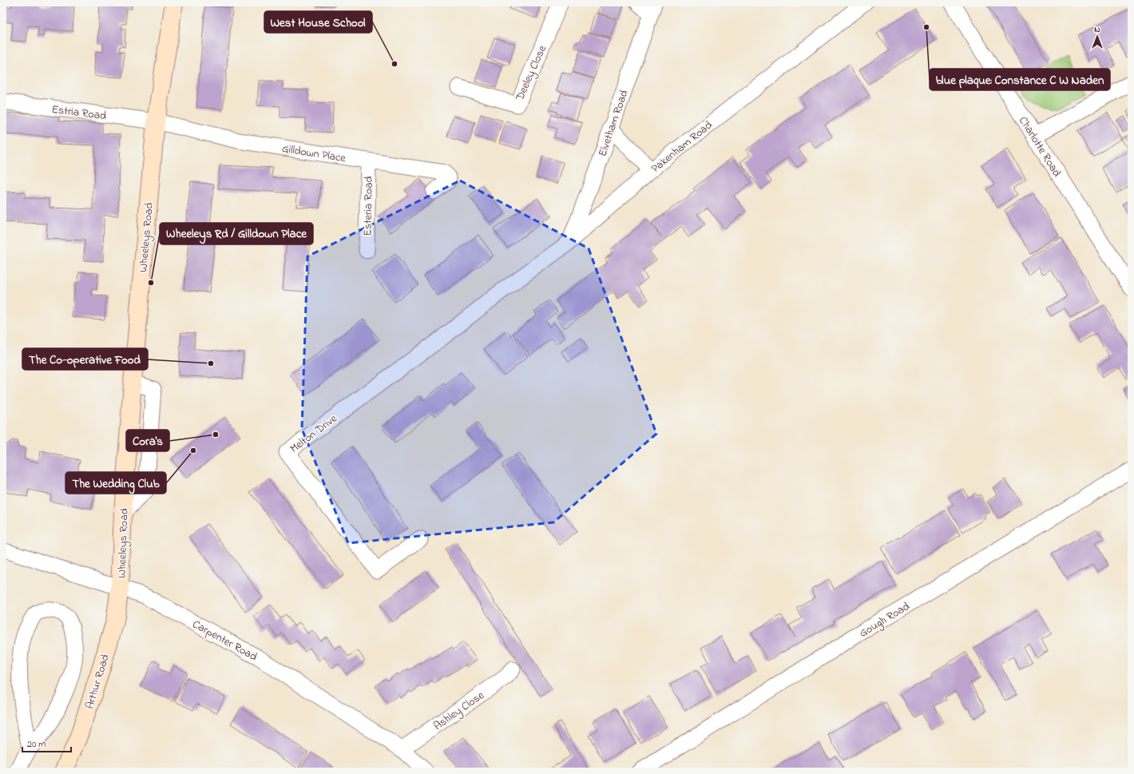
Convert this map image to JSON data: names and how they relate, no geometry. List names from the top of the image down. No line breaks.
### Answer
{"streets":{"street":["Deeley Close","Estria Road","Elvetham Road","Pakenham Road","Charlotte Road","Gilldown Place","Esteria Road","Wheeleys Road","Melton Drive","Gough Road","Carpenter Road","Arthur Road","Ashley Close"]},"crossings":[["Estria Road","Gilldown Place"],["Estria Road","Wheeleys Road"],["Elvetham Road","Pakenham Road"],["Pakenham Road","Melton Drive"],["Gilldown Place","Esteria Road"],["Gilldown Place","Wheeleys Road"],["Wheeleys Road","Carpenter Road"],["Wheeleys Road","Arthur Road"],["Carpenter Road","Arthur Road"],["Carpenter Road","Ashley Close"]],"places":["blue plaque: Constance C W Naden","West House School","Wheeleys Rd / Gilldown Place","The Co-operative Food","Cora's","The Wedding Club"],"scale_bar":"20 m","north":"top"}
